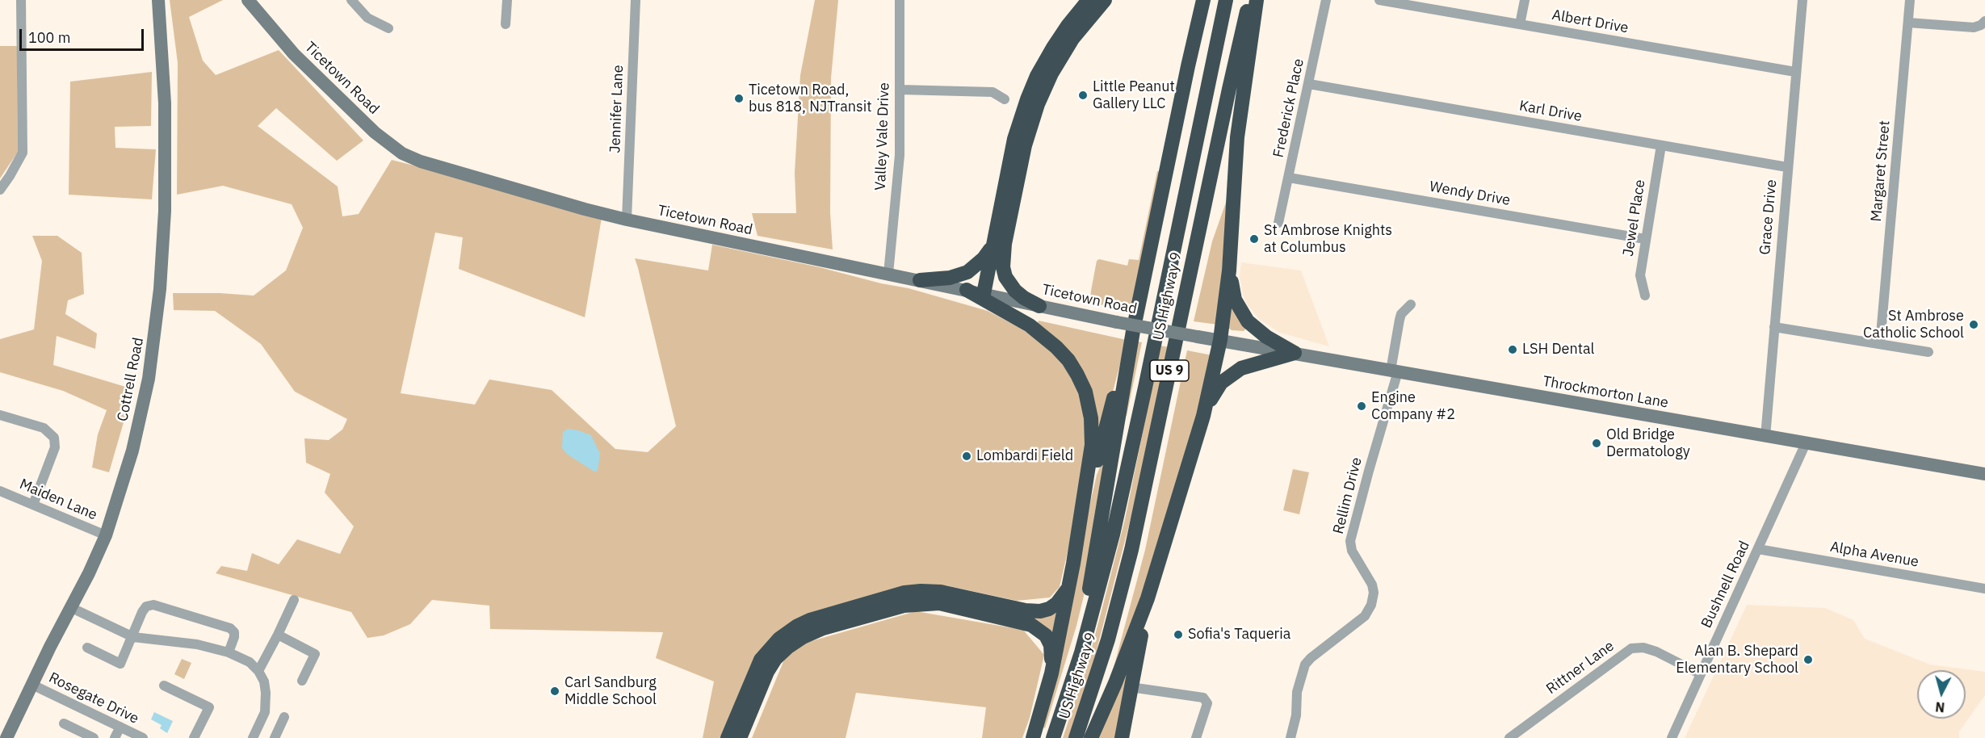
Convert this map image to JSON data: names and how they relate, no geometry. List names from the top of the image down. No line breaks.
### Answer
{"streets":{"highway":["US Highway 9","US 9"],"street":["Albert Drive","Ticetown Road","Frederick Place","Jennifer Lane","Karl Drive","Valley Vale Drive","Margaret Street","Wendy Drive","Grace Drive","Jewel Place","Cottrell Road","Throckmorton Lane","Rellim Drive","Maiden Lane","Alpha Avenue","Bushnell Road","Rittner Lane","Rosegate Drive"]},"crossings":[["Albert Drive","Grace Drive"],["Ticetown Road","Jennifer Lane"],["Ticetown Road","Valley Vale Drive"],["Ticetown Road","Throckmorton Lane"],["Frederick Place","Karl Drive"],["Frederick Place","Wendy Drive"],["Karl Drive","Grace Drive"],["Karl Drive","Jewel Place"],["Wendy Drive","Jewel Place"],["Grace Drive","Throckmorton Lane"],["Cottrell Road","Maiden Lane"],["Cottrell Road","Rosegate Drive"],["Throckmorton Lane","Rellim Drive"],["Throckmorton Lane","Bushnell Road"],["Alpha Avenue","Bushnell Road"],["Bushnell Road","Rittner Lane"]],"places":["Little Peanut Gallery LLC","Ticetown Road, bus 818, NJTransit","St Ambrose Knights at Columbus","St Ambrose Catholic School","LSH Dental","Engine Company #2","Old Bridge Dermatology","Lombardi Field","Sofia's Taqueria","Alan B. Shepard Elementary School","Carl Sandburg Middle School"],"scale_bar":"100 m","north":"bottom"}
